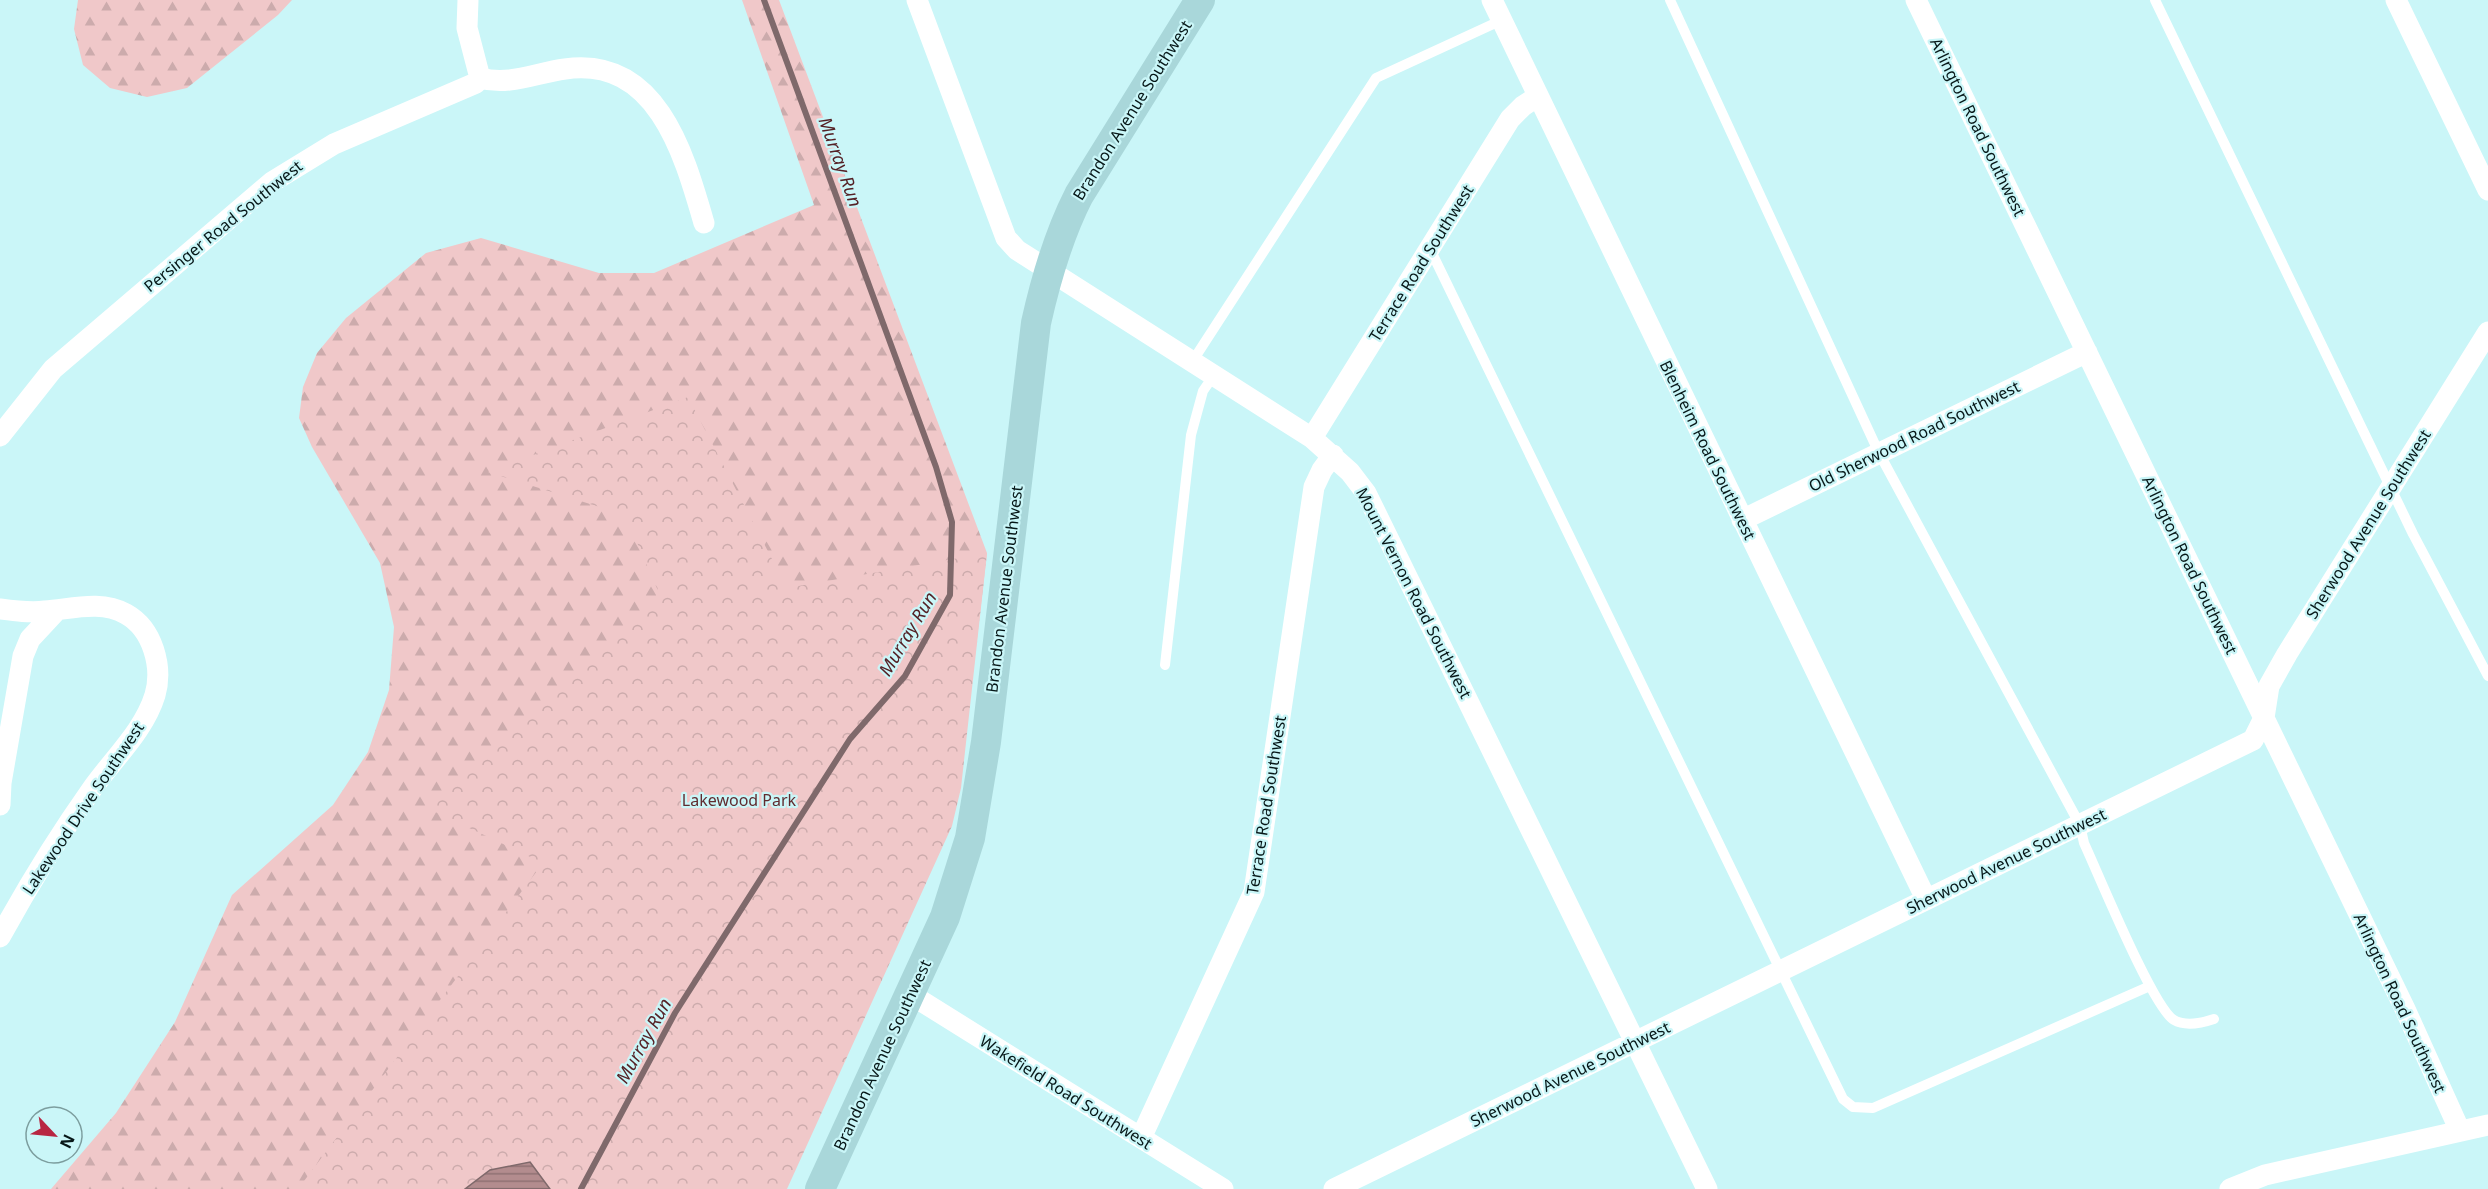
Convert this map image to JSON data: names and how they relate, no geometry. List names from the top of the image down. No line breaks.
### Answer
{"streets":{"main road":["Brandon Avenue Southwest"],"street":["Arlington Road Southwest","Persinger Road Southwest","Terrace Road Southwest","Old Sherwood Road Southwest","Blenheim Road Southwest","Sherwood Avenue Southwest","Mount Vernon Road Southwest","Lakewood Drive Southwest","Wakefield Road Southwest"]},"crossings":[["Brandon Avenue Southwest","Mount Vernon Road Southwest"],["Brandon Avenue Southwest","Wakefield Road Southwest"],["Arlington Road Southwest","Old Sherwood Road Southwest"],["Arlington Road Southwest","Sherwood Avenue Southwest"],["Terrace Road Southwest","Blenheim Road Southwest"],["Terrace Road Southwest","Mount Vernon Road Southwest"],["Terrace Road Southwest","Wakefield Road Southwest"],["Old Sherwood Road Southwest","Blenheim Road Southwest"],["Blenheim Road Southwest","Sherwood Avenue Southwest"],["Sherwood Avenue Southwest","Mount Vernon Road Southwest"]],"water":["Murray Run"],"parks":["Lakewood Park"],"north":"bottom right"}
